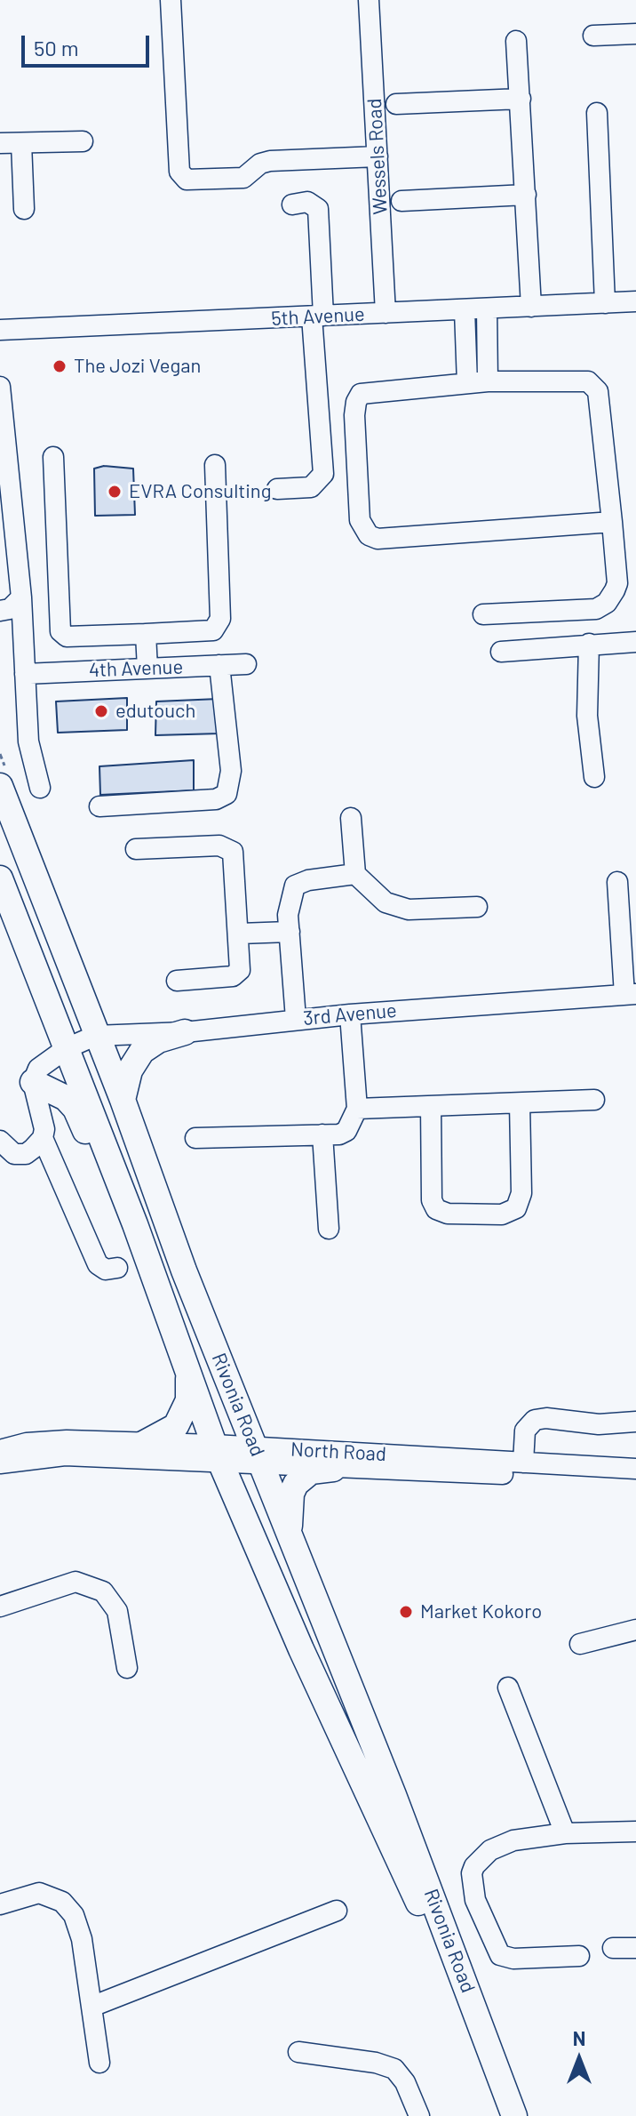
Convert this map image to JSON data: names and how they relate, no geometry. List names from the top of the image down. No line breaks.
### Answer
{"streets":{"main road":["Rivonia Road"],"street":["Wessels Road","5th Avenue","4th Avenue","3rd Avenue","North Road"]},"crossings":[["Wessels Road","5th Avenue"],["3rd Avenue","Rivonia Road"],["Rivonia Road","North Road"]],"places":["The Jozi Vegan","EVRA Consulting","edutouch","Market Kokoro"],"scale_bar":"50 m","north":"top"}
